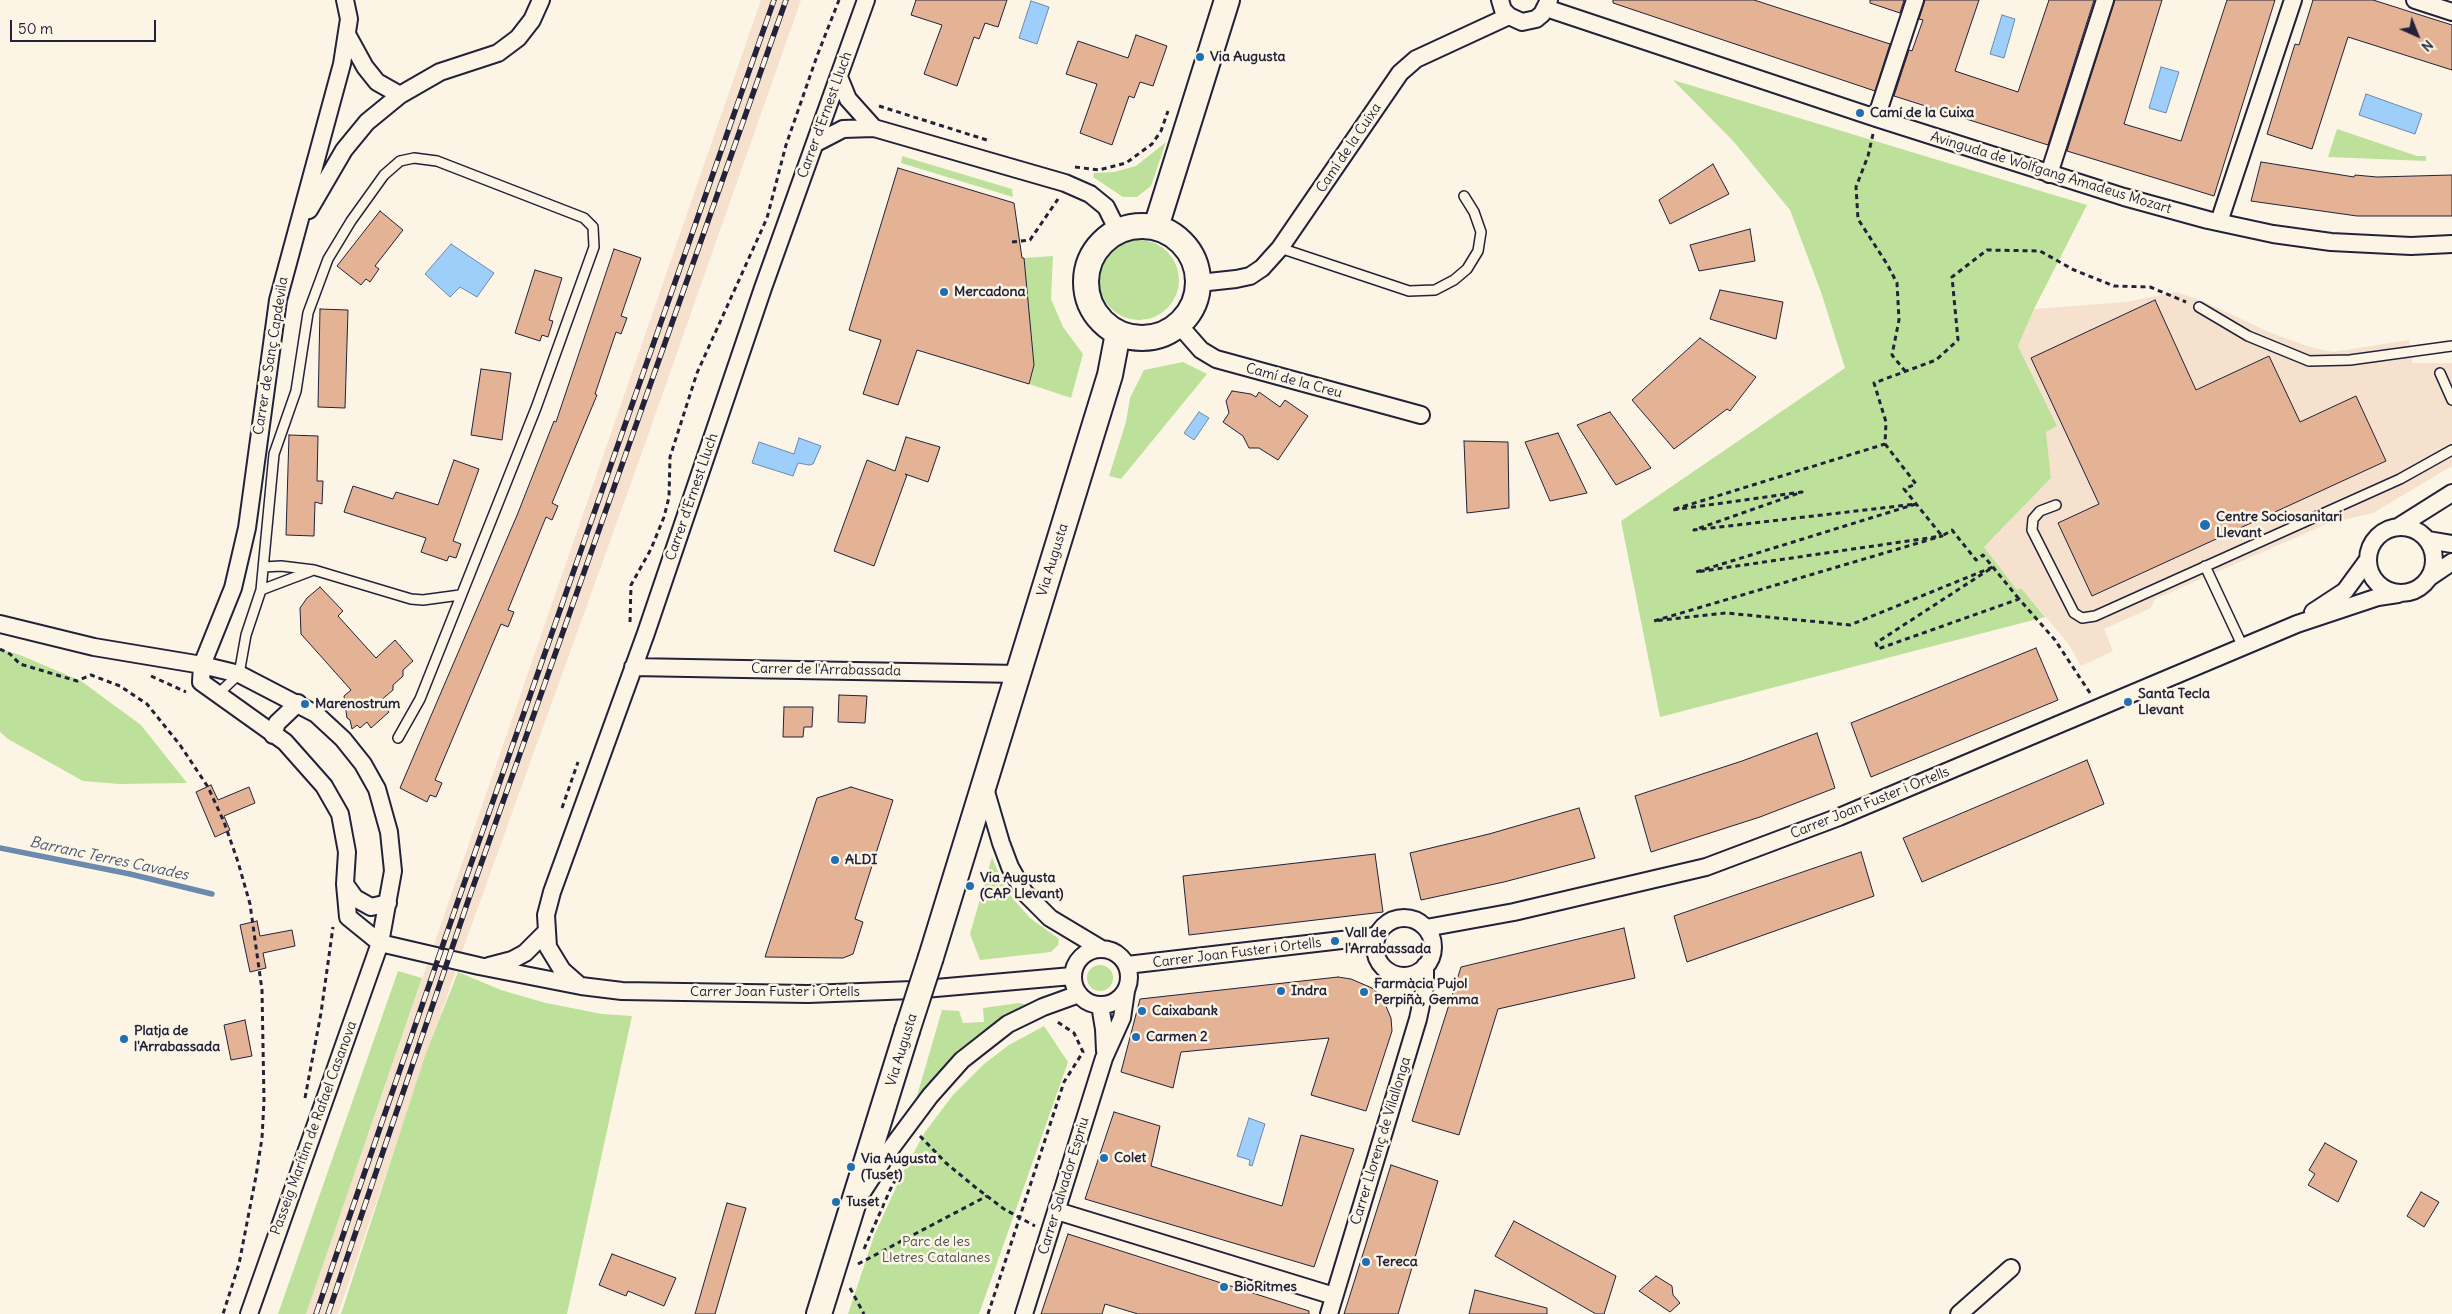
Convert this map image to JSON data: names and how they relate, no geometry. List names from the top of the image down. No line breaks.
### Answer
{"streets":{"main road":["Via Augusta"],"street":["Carrer d'Ernest Lluch","Camí de la Cuixa","Avinguda de Wolfgang Amadeus Mozart","Carrer de Sanç Capdevila","Camí de la Creu","Carrer de l'Arrabassada","Carrer Joan Fuster i Ortells","Passeig Marítim de Rafael Casanova","Carrer Llorenç de Vilallonga","Carrer Salvador Espriu"]},"crossings":[["Carrer d'Ernest Lluch","Carrer de l'Arrabassada"],["Carrer d'Ernest Lluch","Carrer Joan Fuster i Ortells"],["Camí de la Cuixa","Camí de la Creu"],["Camí de la Cuixa","Via Augusta"],["Carrer de Sanç Capdevila","Passeig Marítim de Rafael Casanova"],["Camí de la Creu","Via Augusta"],["Via Augusta","Carrer de l'Arrabassada"],["Carrer Joan Fuster i Ortells","Passeig Marítim de Rafael Casanova"],["Carrer Joan Fuster i Ortells","Carrer Llorenç de Vilallonga"],["Carrer Joan Fuster i Ortells","Carrer Salvador Espriu"]],"water":["Barranc Terres Cavades"],"parks":["Parc de les Lletres Catalanes"],"places":["Via Augusta","Camí de la Cuixa","Mercadona","Centre Sociosanitari Llevant","Santa Tecla Llevant","Marenostrum","ALDI","Via Augusta (CAP Llevant)","Vall de l'Arrabassada","Indra","Farmàcia Pujol Perpiñà, Gemma","Caixabank","Carmen 2","Platja de l'Arrabassada","Colet","Via Augusta (Tuset)","Tuset","Tereca","BioRitmes"],"scale_bar":"50 m","north":"bottom right"}
